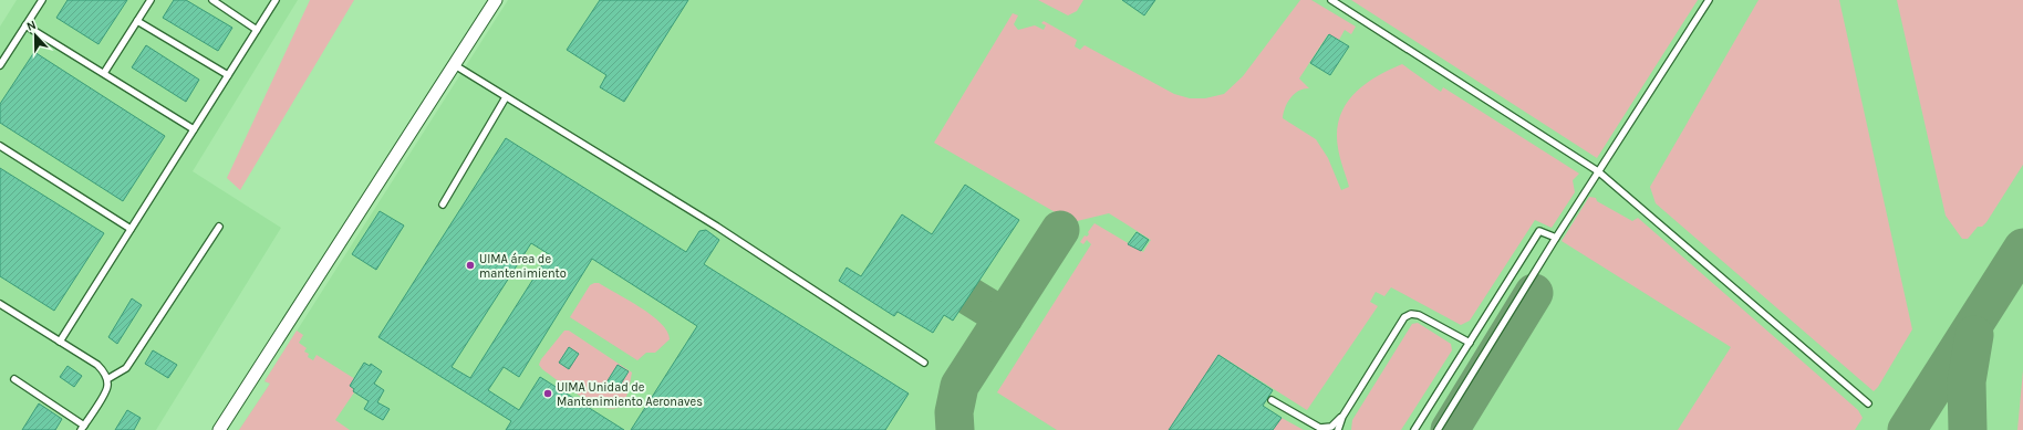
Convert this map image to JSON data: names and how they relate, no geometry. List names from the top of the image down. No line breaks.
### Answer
{"places":["UIMA área de mantenimiento","UIMA Unidad de Mantenimiento Aeronaves"],"north":"top"}
